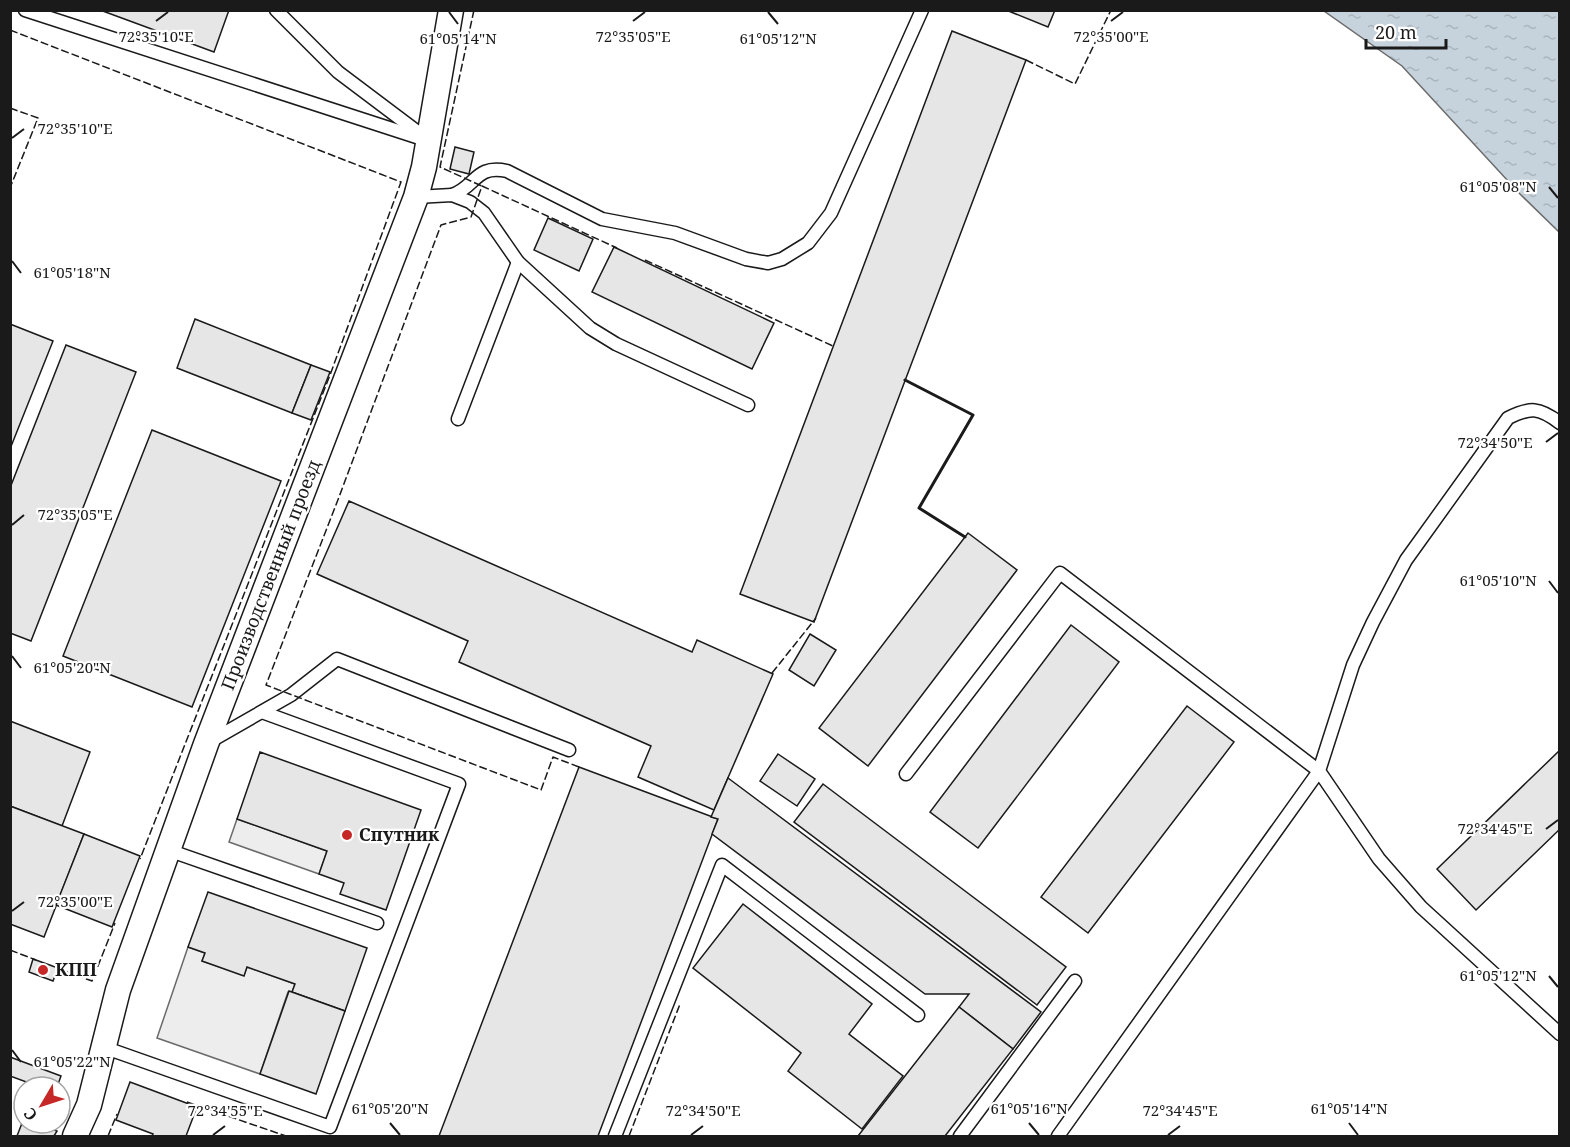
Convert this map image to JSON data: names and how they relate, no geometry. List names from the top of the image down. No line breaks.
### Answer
{"streets":{"street":["Производственный проезд"]},"places":["Спутник","КПП"],"scale_bar":"20 m","north":"bottom left","coordinates":["72°35'10\"E","72°35'05\"E","72°35'00\"E","61°05'14\"N","61°05'12\"N","61°05'08\"N","61°05'18\"N","72°34'50\"E","61°05'10\"N","61°05'20\"N","72°34'45\"E","61°05'22\"N","61°05'16\"N","72°34'55\"E"]}
